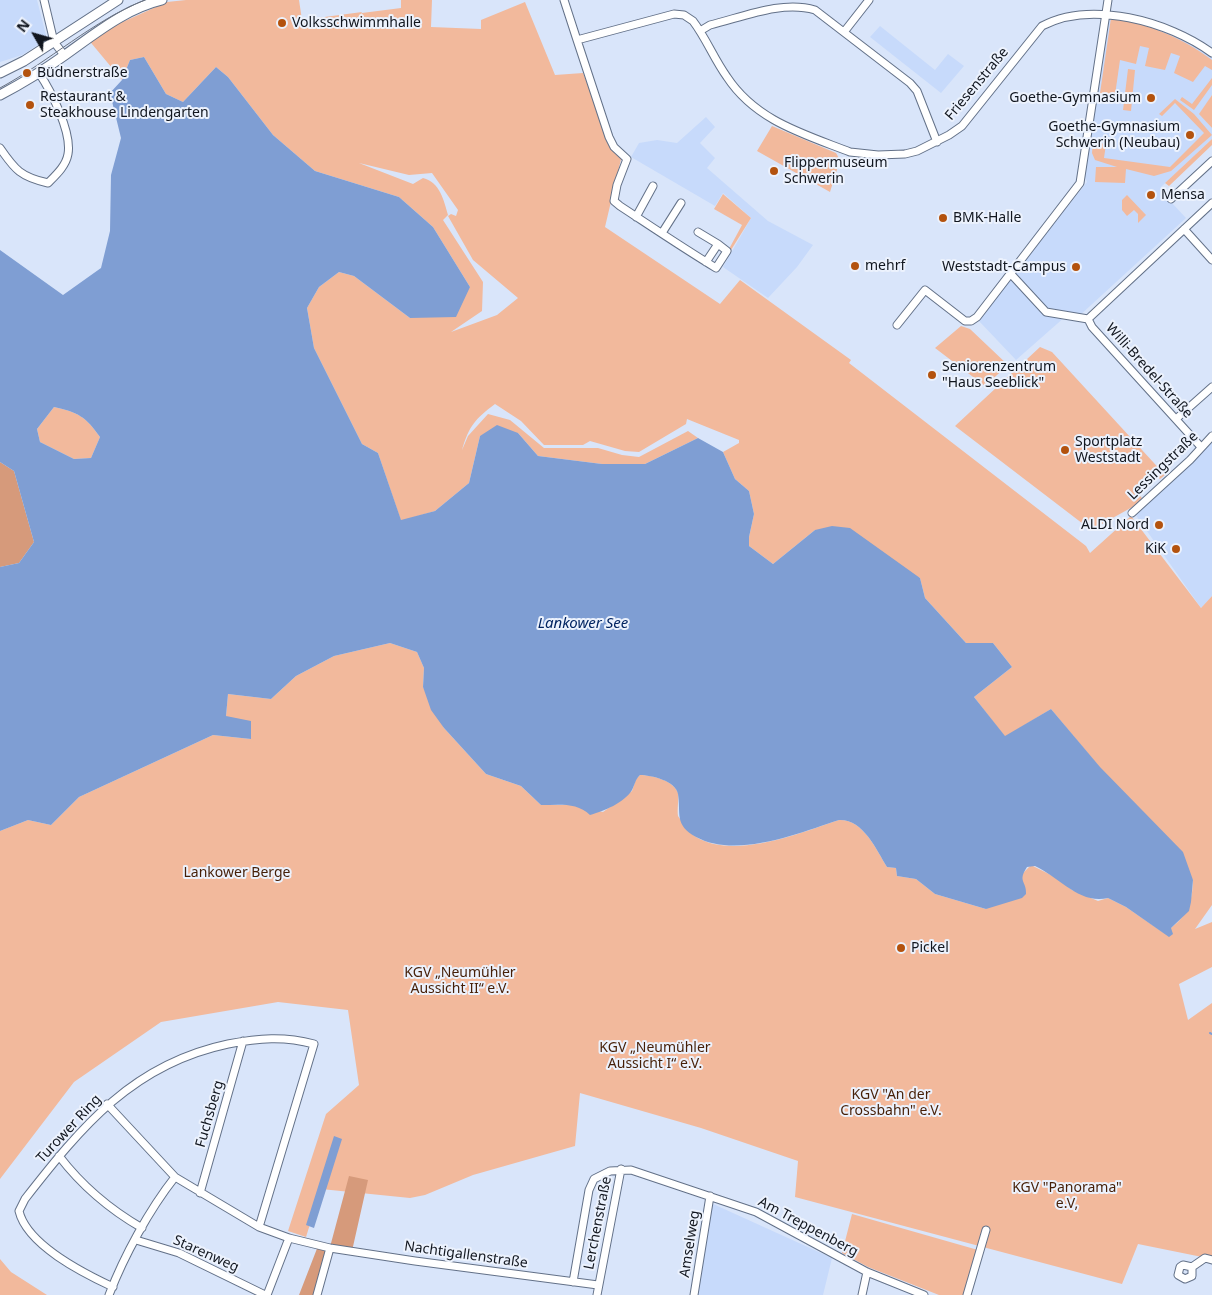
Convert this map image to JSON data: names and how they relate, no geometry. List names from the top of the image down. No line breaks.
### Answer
{"streets":{"street":["Friesenstraße","Willi-Bredel-Straße","Lessingstraße","Fuchsberg","Turower Ring","Lerchenstraße","Am Treppenberg","Amselweg","Starenweg","Nachtigallenstraße"]},"crossings":[["Willi-Bredel-Straße","Lessingstraße"],["Fuchsberg","Turower Ring"],["Fuchsberg","Nachtigallenstraße"],["Turower Ring","Nachtigallenstraße"],["Lerchenstraße","Am Treppenberg"],["Lerchenstraße","Nachtigallenstraße"],["Am Treppenberg","Amselweg"]],"water":["Lankower See"],"parks":["Lankower Berge","KGV „Neumühler Aussicht II“ e.V.","KGV „Neumühler Aussicht I“ e.V.","KGV \"An der Crossbahn\" e.V.","KGV \"Panorama\" e.V,"],"places":["Volksschwimmhalle","Büdnerstraße","Goethe-Gymnasium","Restaurant & Steakhouse Lindengarten","Goethe-Gymnasium Schwerin (Neubau)","Flippermuseum Schwerin","Mensa","BMK-Halle","mehrf","Weststadt-Campus","Seniorenzentrum \"Haus Seeblick\"","Sportplatz Weststadt","ALDI Nord","KiK","Pickel"],"north":"top left"}
